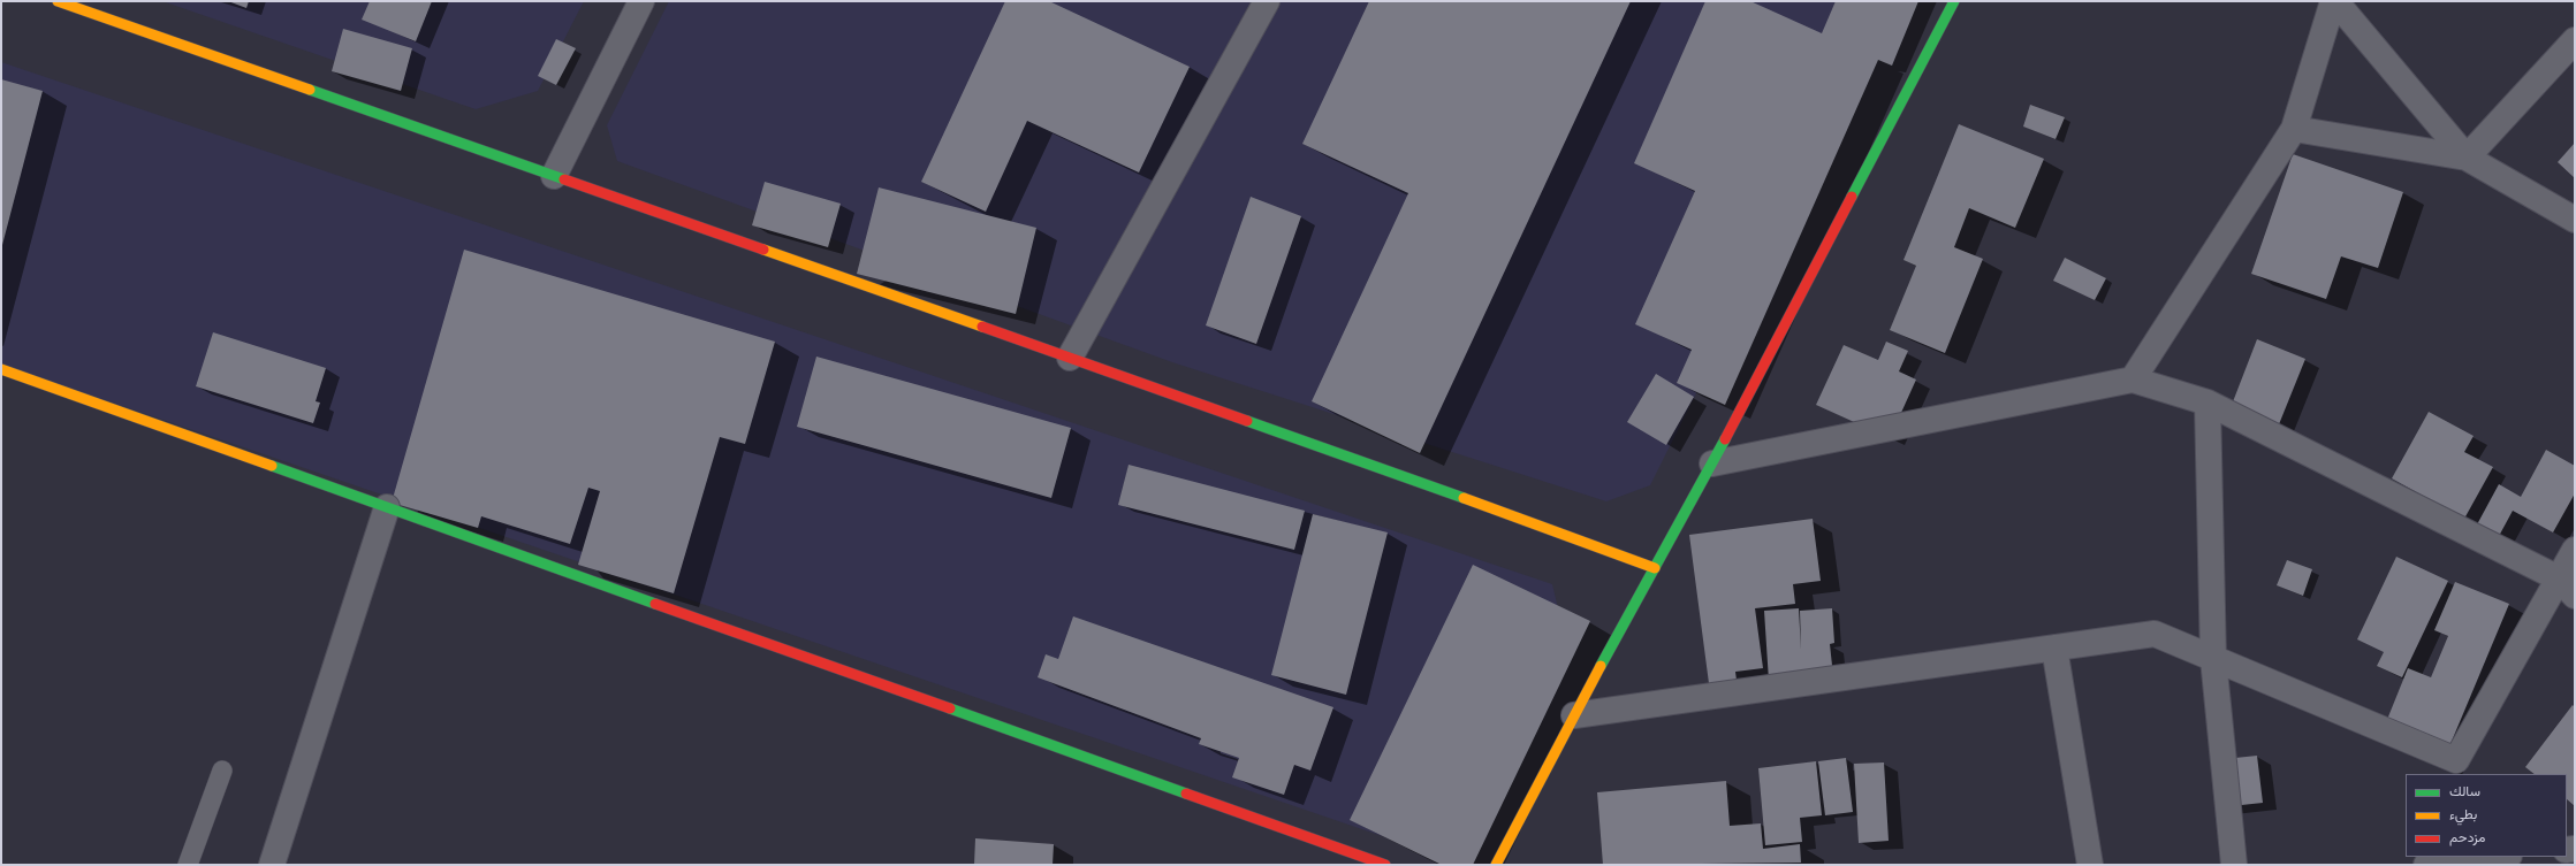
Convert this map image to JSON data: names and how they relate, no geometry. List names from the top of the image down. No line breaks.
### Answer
{"legend":["سالك","بطيء","مزدحم"]}
